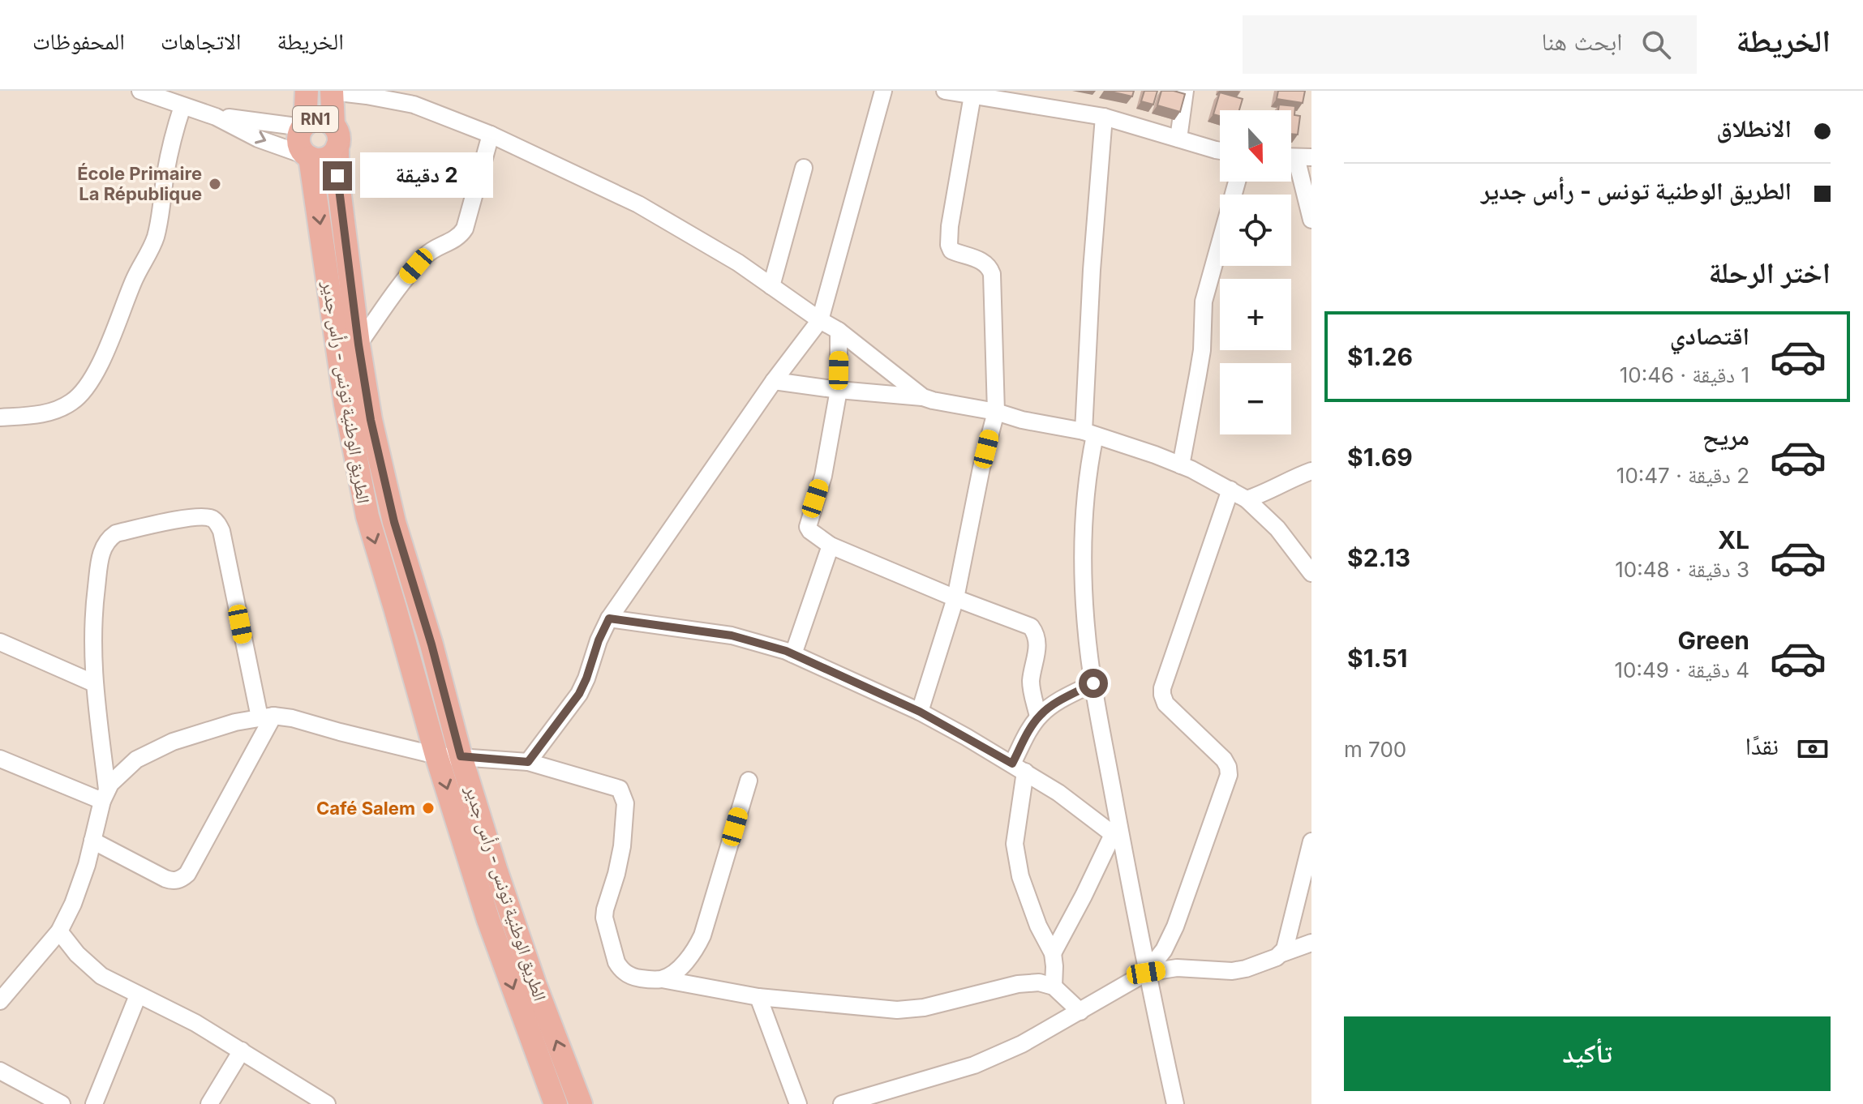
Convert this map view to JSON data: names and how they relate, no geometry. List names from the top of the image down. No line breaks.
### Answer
{"streets":{"highway":["RN1","الطريق الوطنية تونس - رأس جدير"]},"crossings":[["RN1","الطريق الوطنية تونس - رأس جدير"]],"places":["École Primaire La République","Café Salem"],"north":"bottom","page":{"header":"الخريطة","search":"ابحث هنا","nav":["الخريطة","الاتجاهات","المحفوظات"],"banner":["الانطلاق","الطريق الوطنية تونس - رأس جدير"],"map_buttons":["+","−"],"bubble":"2 دقيقة","heading":"اختر الرحلة","list":[{"name":"اقتصادي","note":"1 دقيقة · 10:46","value":"$1.26"},{"name":"مريح","note":"2 دقيقة · 10:47","value":"$1.69"},{"name":"XL","note":"3 دقيقة · 10:48","value":"$2.13"},{"name":"Green","note":"4 دقيقة · 10:49","value":"$1.51"}],"pay":["نقدًا","700 m"],"buttons":"تأكيد"}}
